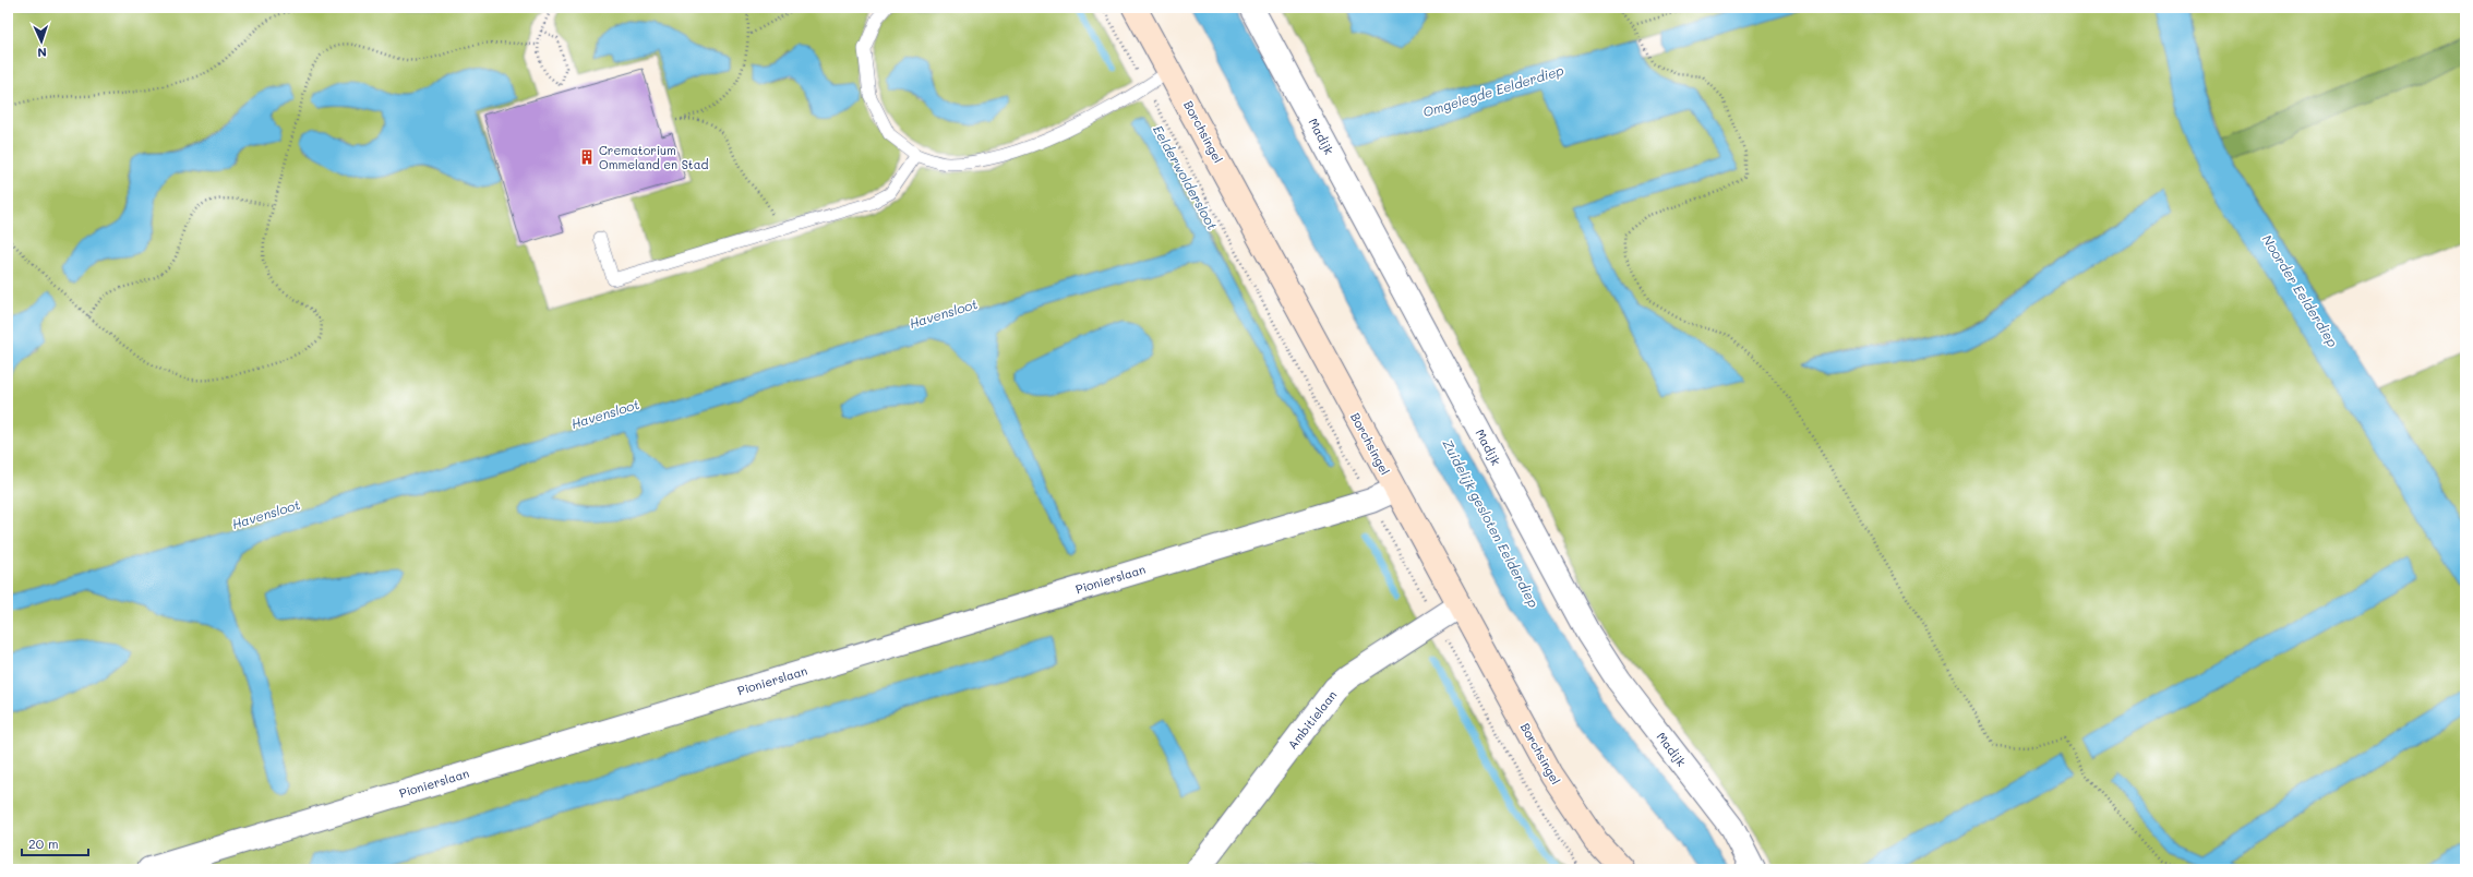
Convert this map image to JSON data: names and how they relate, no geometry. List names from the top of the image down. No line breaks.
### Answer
{"streets":{"main road":["Borchsingel"],"street":["Madijk","Pionierslaan","Ambitielaan"]},"crossings":[["Borchsingel","Pionierslaan"],["Borchsingel","Ambitielaan"]],"water":["Omgelegde Eelderdiep","Eelderwoldersloot","Noorder Eelderdiep","Havensloot","Zuidelijk gesloten Eelderdiep"],"places":{"building":["Crematorium Ommeland en Stad"]},"scale_bar":"20 m","north":"bottom"}
